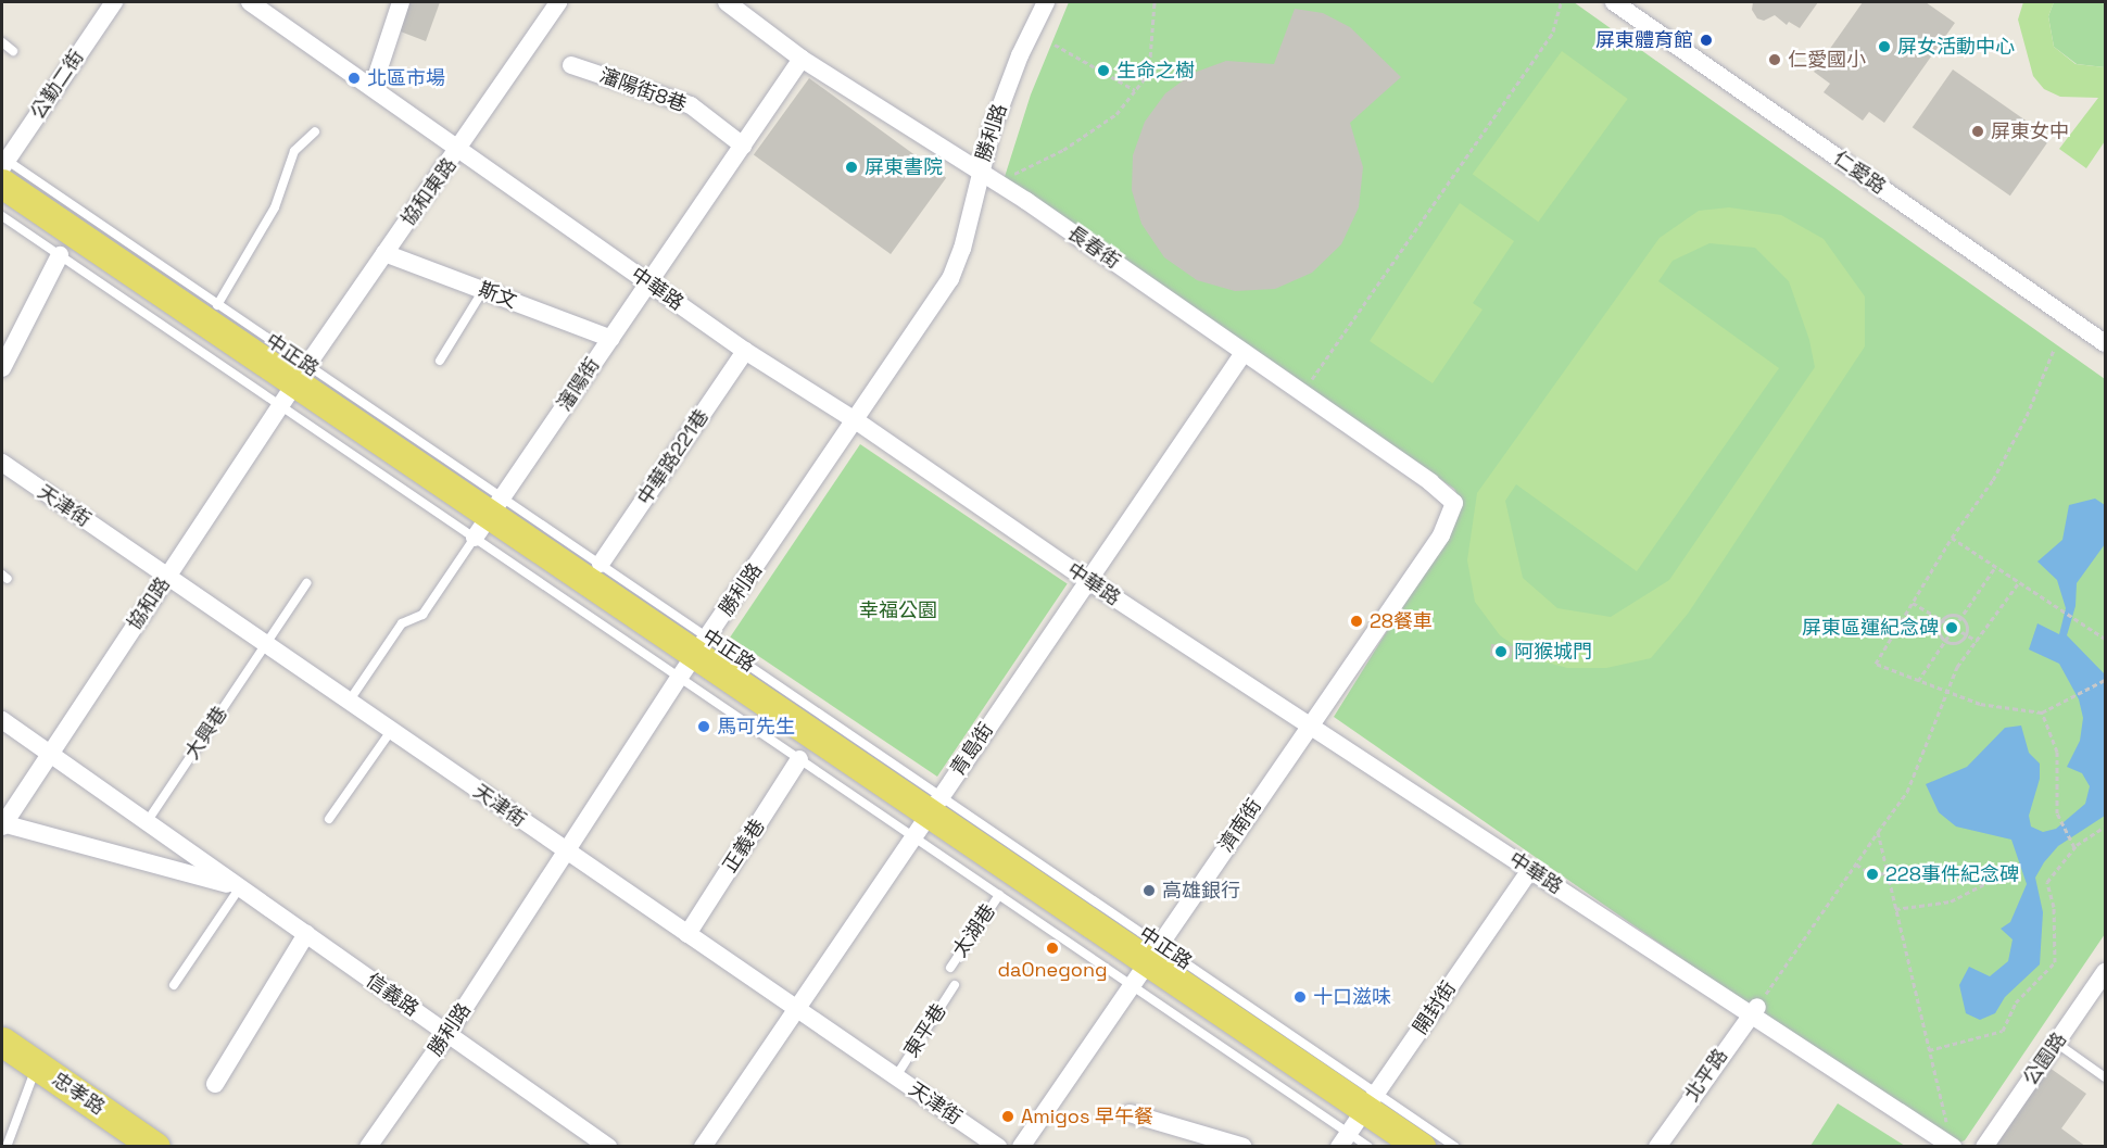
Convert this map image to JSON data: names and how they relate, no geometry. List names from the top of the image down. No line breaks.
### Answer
{"streets":{"main road":["中正路","忠孝路"],"street":["公勤二街","瀋陽街8巷","勝利路","仁愛路","協和東路","長春街","中華路","斯文","瀋陽街","中華路221巷","天津街","協和路","青島街","濟南街","正義巷","信義路","開封街","公園路","北平路"],"lane":["大興巷","太湖巷","東平巷"]},"crossings":[["公勤二街","中正路"],["瀋陽街8巷","瀋陽街"],["勝利路","長春街"],["勝利路","中華路"],["勝利路","中正路"],["勝利路","天津街"],["勝利路","信義路"],["協和東路","中華路"],["協和東路","斯文"],["協和東路","中正路"],["協和東路","協和路"],["長春街","瀋陽街"],["長春街","青島街"],["長春街","濟南街"],["中華路","瀋陽街"],["中華路","中華路221巷"],["中華路","青島街"],["中華路","濟南街"],["中華路","開封街"],["中華路","北平路"],["斯文","瀋陽街"],["中正路","瀋陽街"],["中正路","中華路221巷"],["中正路","協和路"],["中正路","青島街"],["中正路","濟南街"],["中正路","開封街"],["瀋陽街","天津街"],["天津街","協和路"],["天津街","大興巷"],["天津街","青島街"],["天津街","正義巷"],["天津街","東平巷"],["協和路","信義路"],["大興巷","信義路"]],"parks":["幸福公園"],"places":["屏東體育館","屏女活動中心","仁愛國小","生命之樹","北區市場","屏東女中","屏東書院","28餐車","屏東區運紀念碑","阿猴城門","馬可先生","228事件紀念碑","高雄銀行","daOnegong","十口滋味","Amigos 早午餐"]}
